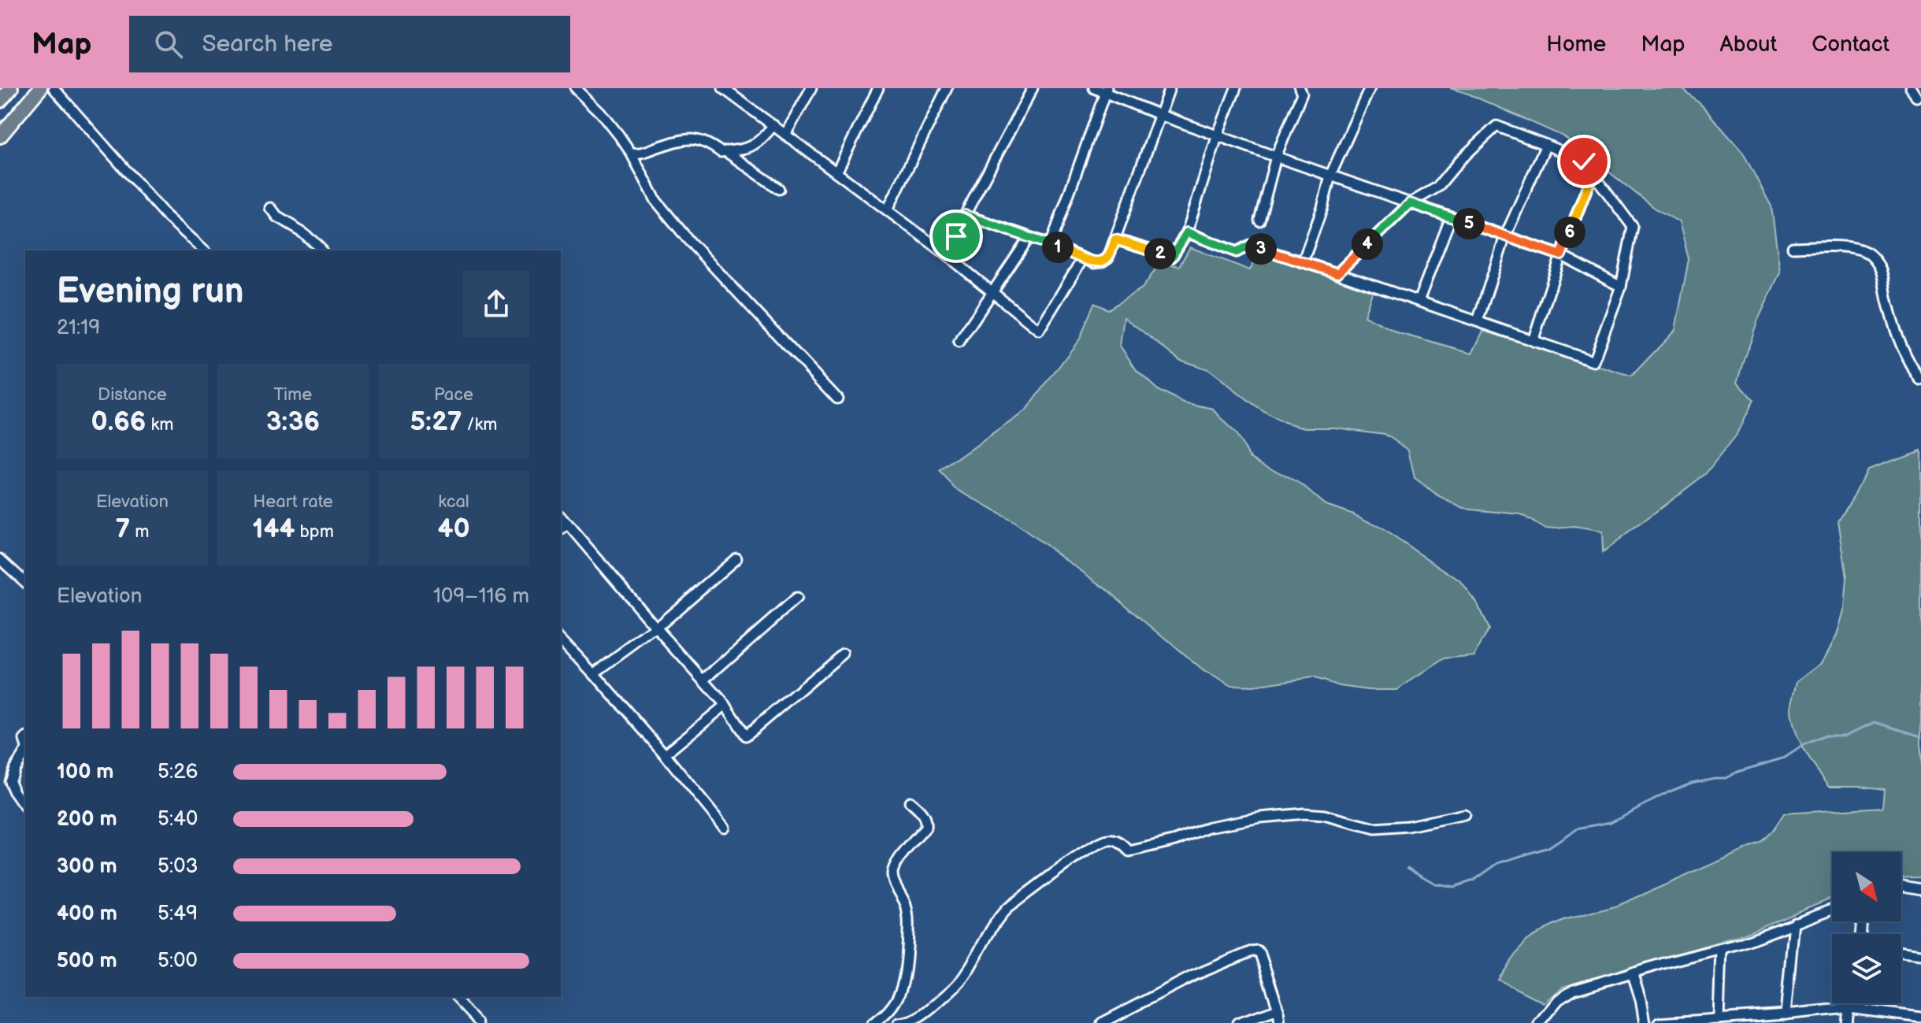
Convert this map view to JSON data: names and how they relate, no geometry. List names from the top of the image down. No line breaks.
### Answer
{"north":"bottom right","page":{"header":"Map","search":"Search here","nav":["Home","Map","About","Contact"],"pins":["5","6","4","1","3","2"],"heading":["Evening run","21:19"],"stats":[["Distance","0.66 km"],["Time","3:36"],["Pace","5:27 /km"],["Elevation","7 m"],["Heart rate","144 bpm"],["kcal","40"]],"chart":["Elevation","109–116 m"],"list":[{"name":"100 m","note":"5:26"},{"name":"200 m","note":"5:40"},{"name":"300 m","note":"5:03"},{"name":"400 m","note":"5:49"},{"name":"500 m","note":"5:00"}]}}
